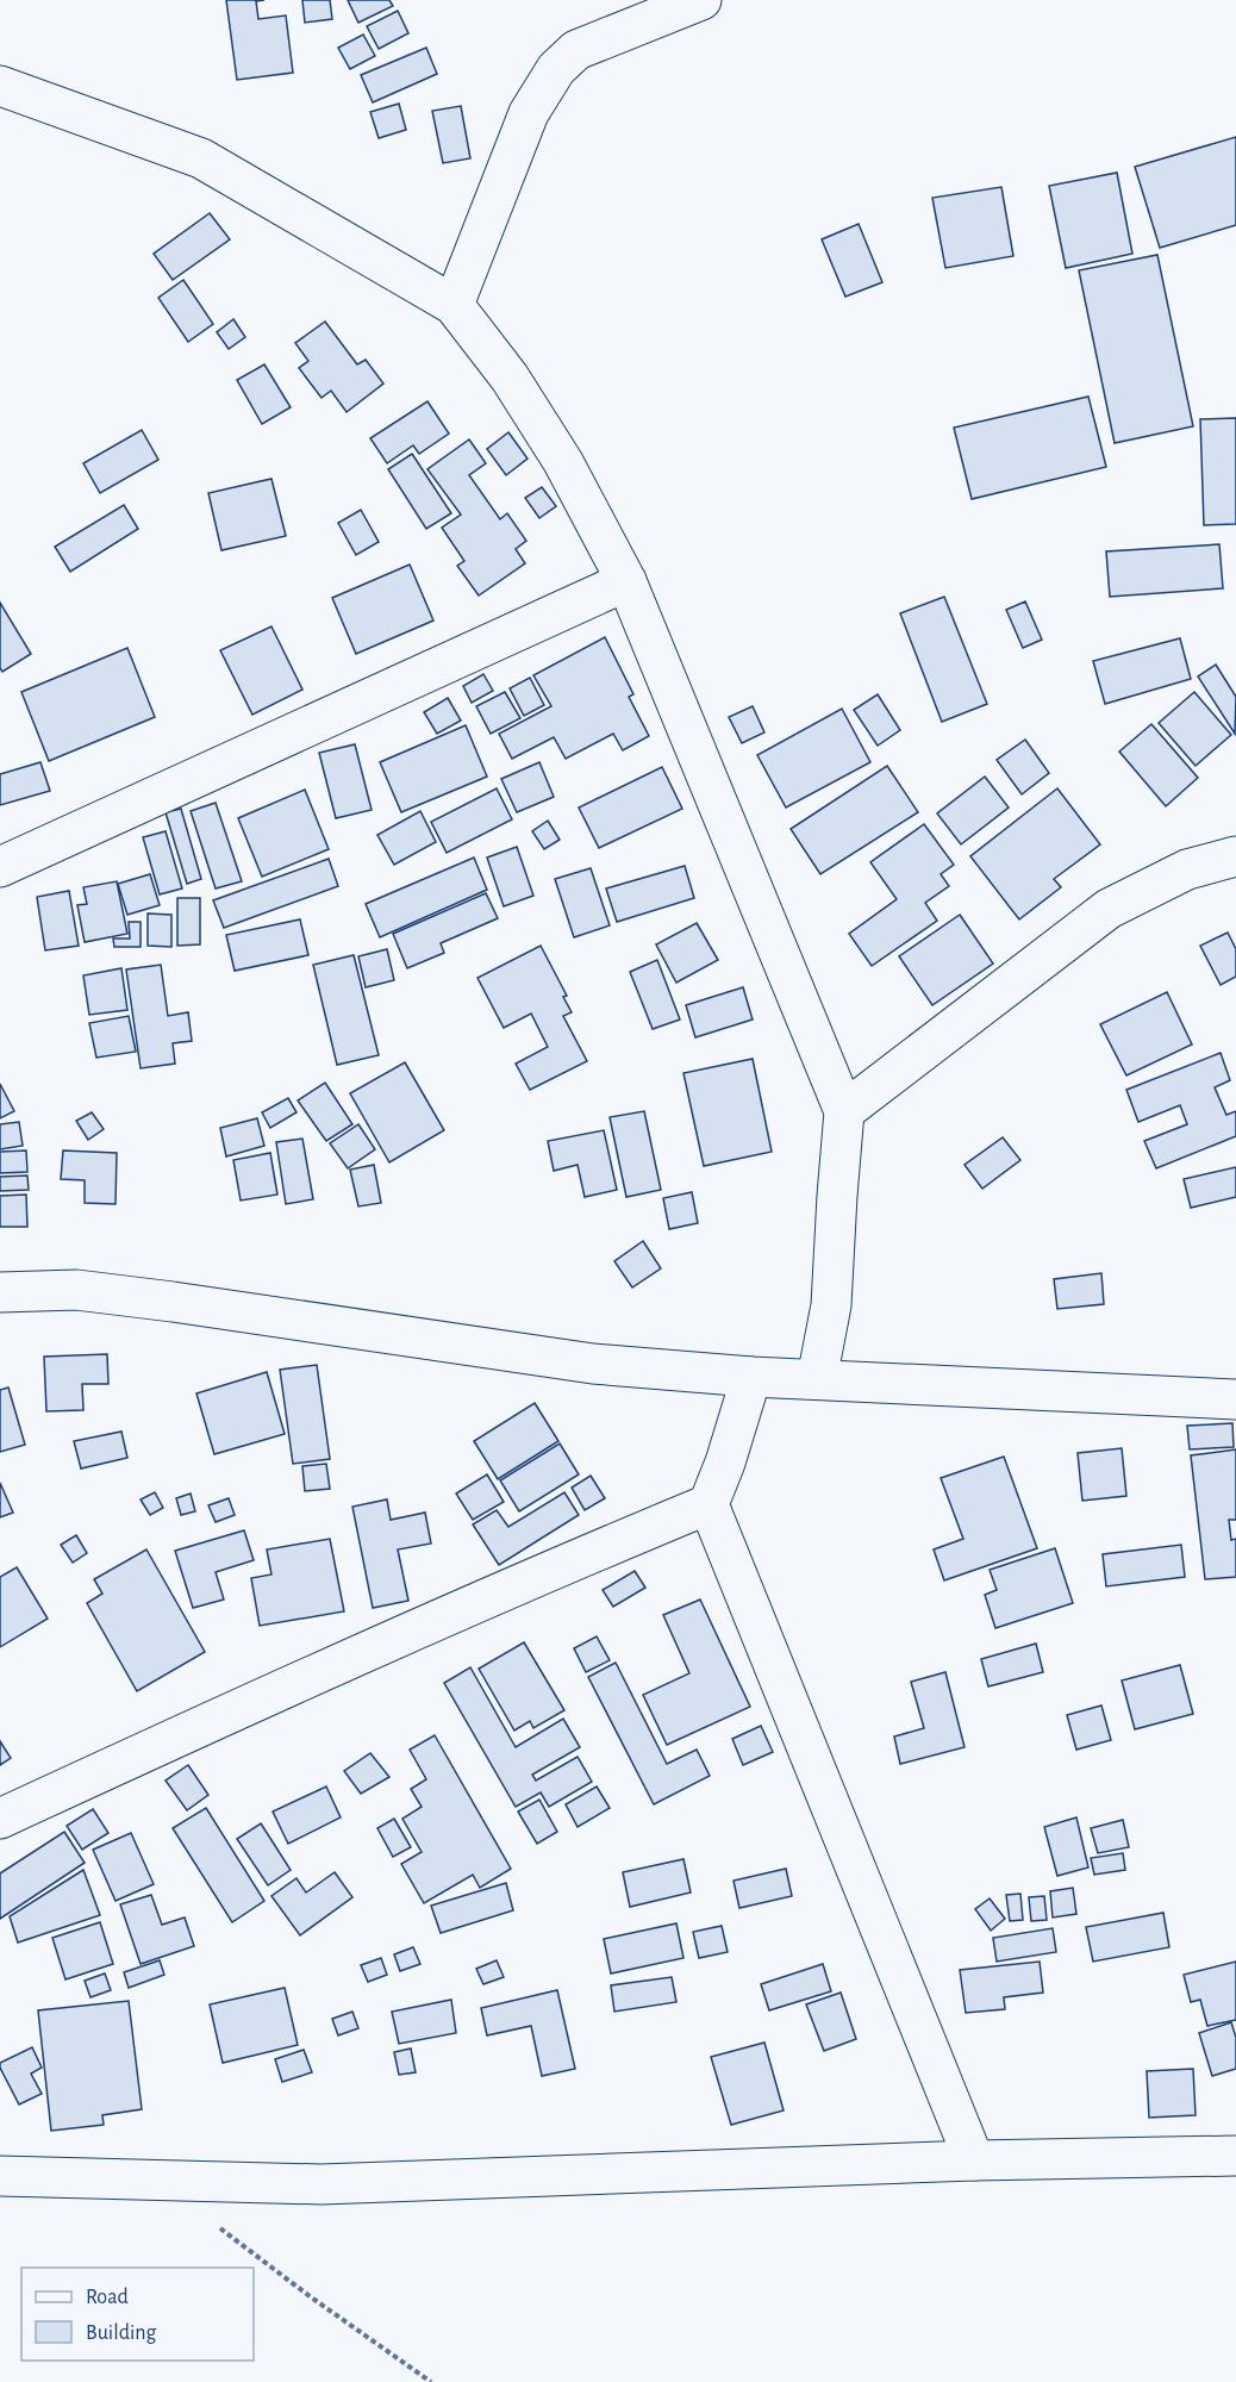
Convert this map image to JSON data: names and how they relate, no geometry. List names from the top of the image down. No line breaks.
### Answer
{"legend":["Road","Building"]}
